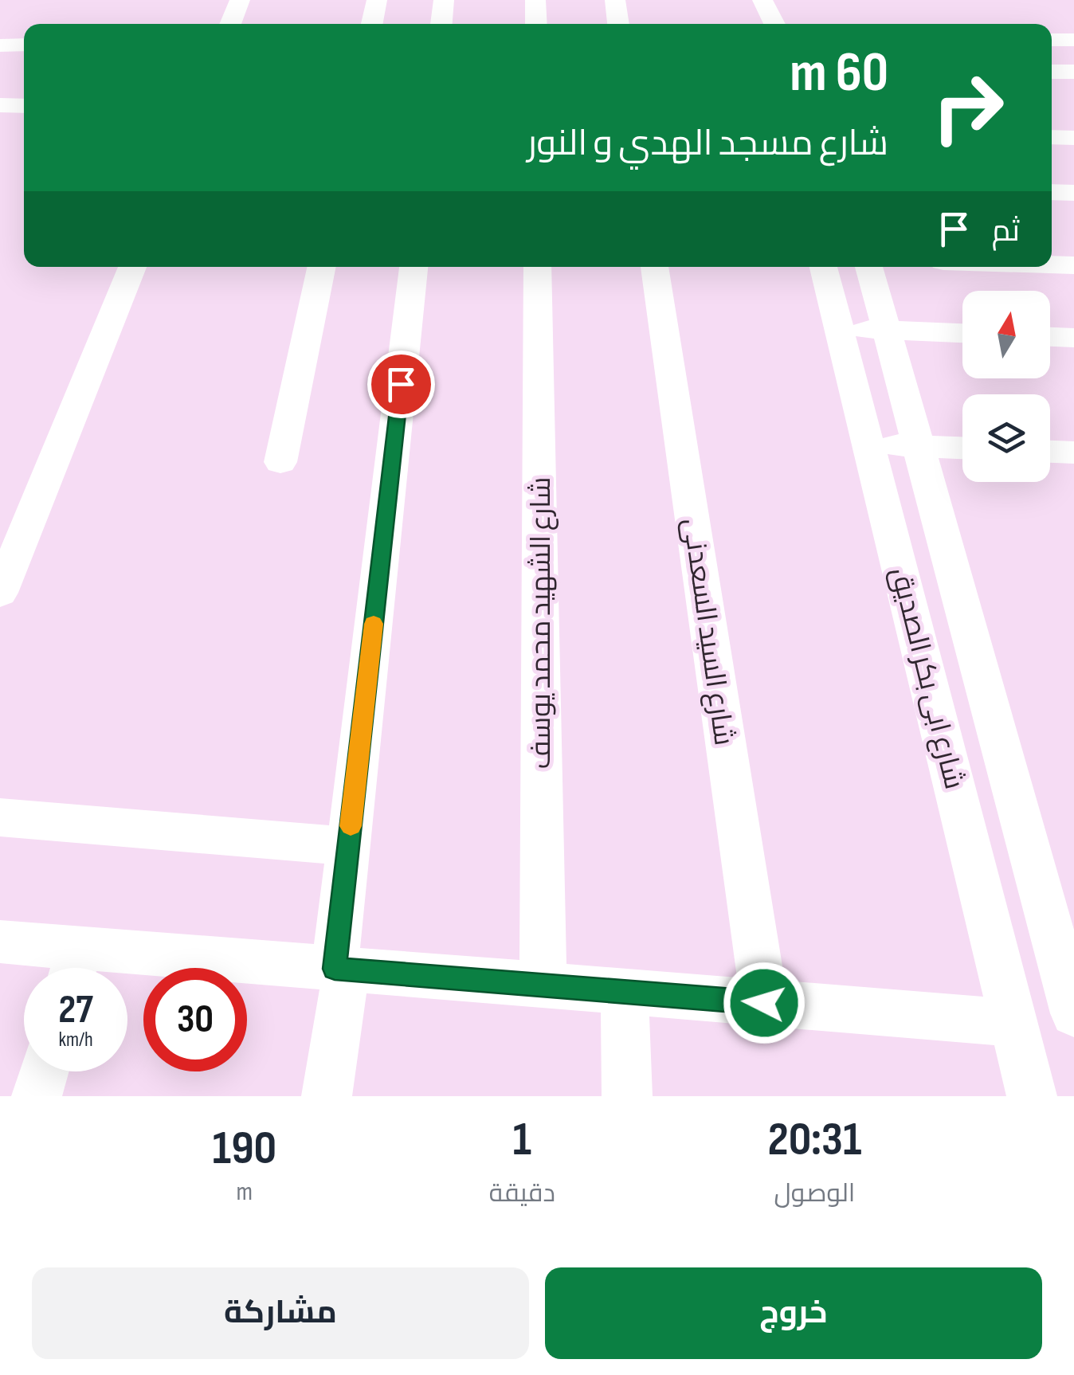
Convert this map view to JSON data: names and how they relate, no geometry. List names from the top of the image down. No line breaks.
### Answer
{"streets":{"street":["شارع الشهيد محمد يوسف","شارع السيد السعدنى","شارع ابى بكر الصديق"]},"north":"top","page":{"turn":["60 m","شارع مسجد الهدي و النور"],"then":"ثم","speed":"27 km/h","limit":"30","eta":["20:31","الوصول","1","دقيقة","190","m"],"buttons":["خروج","مشاركة"]}}
